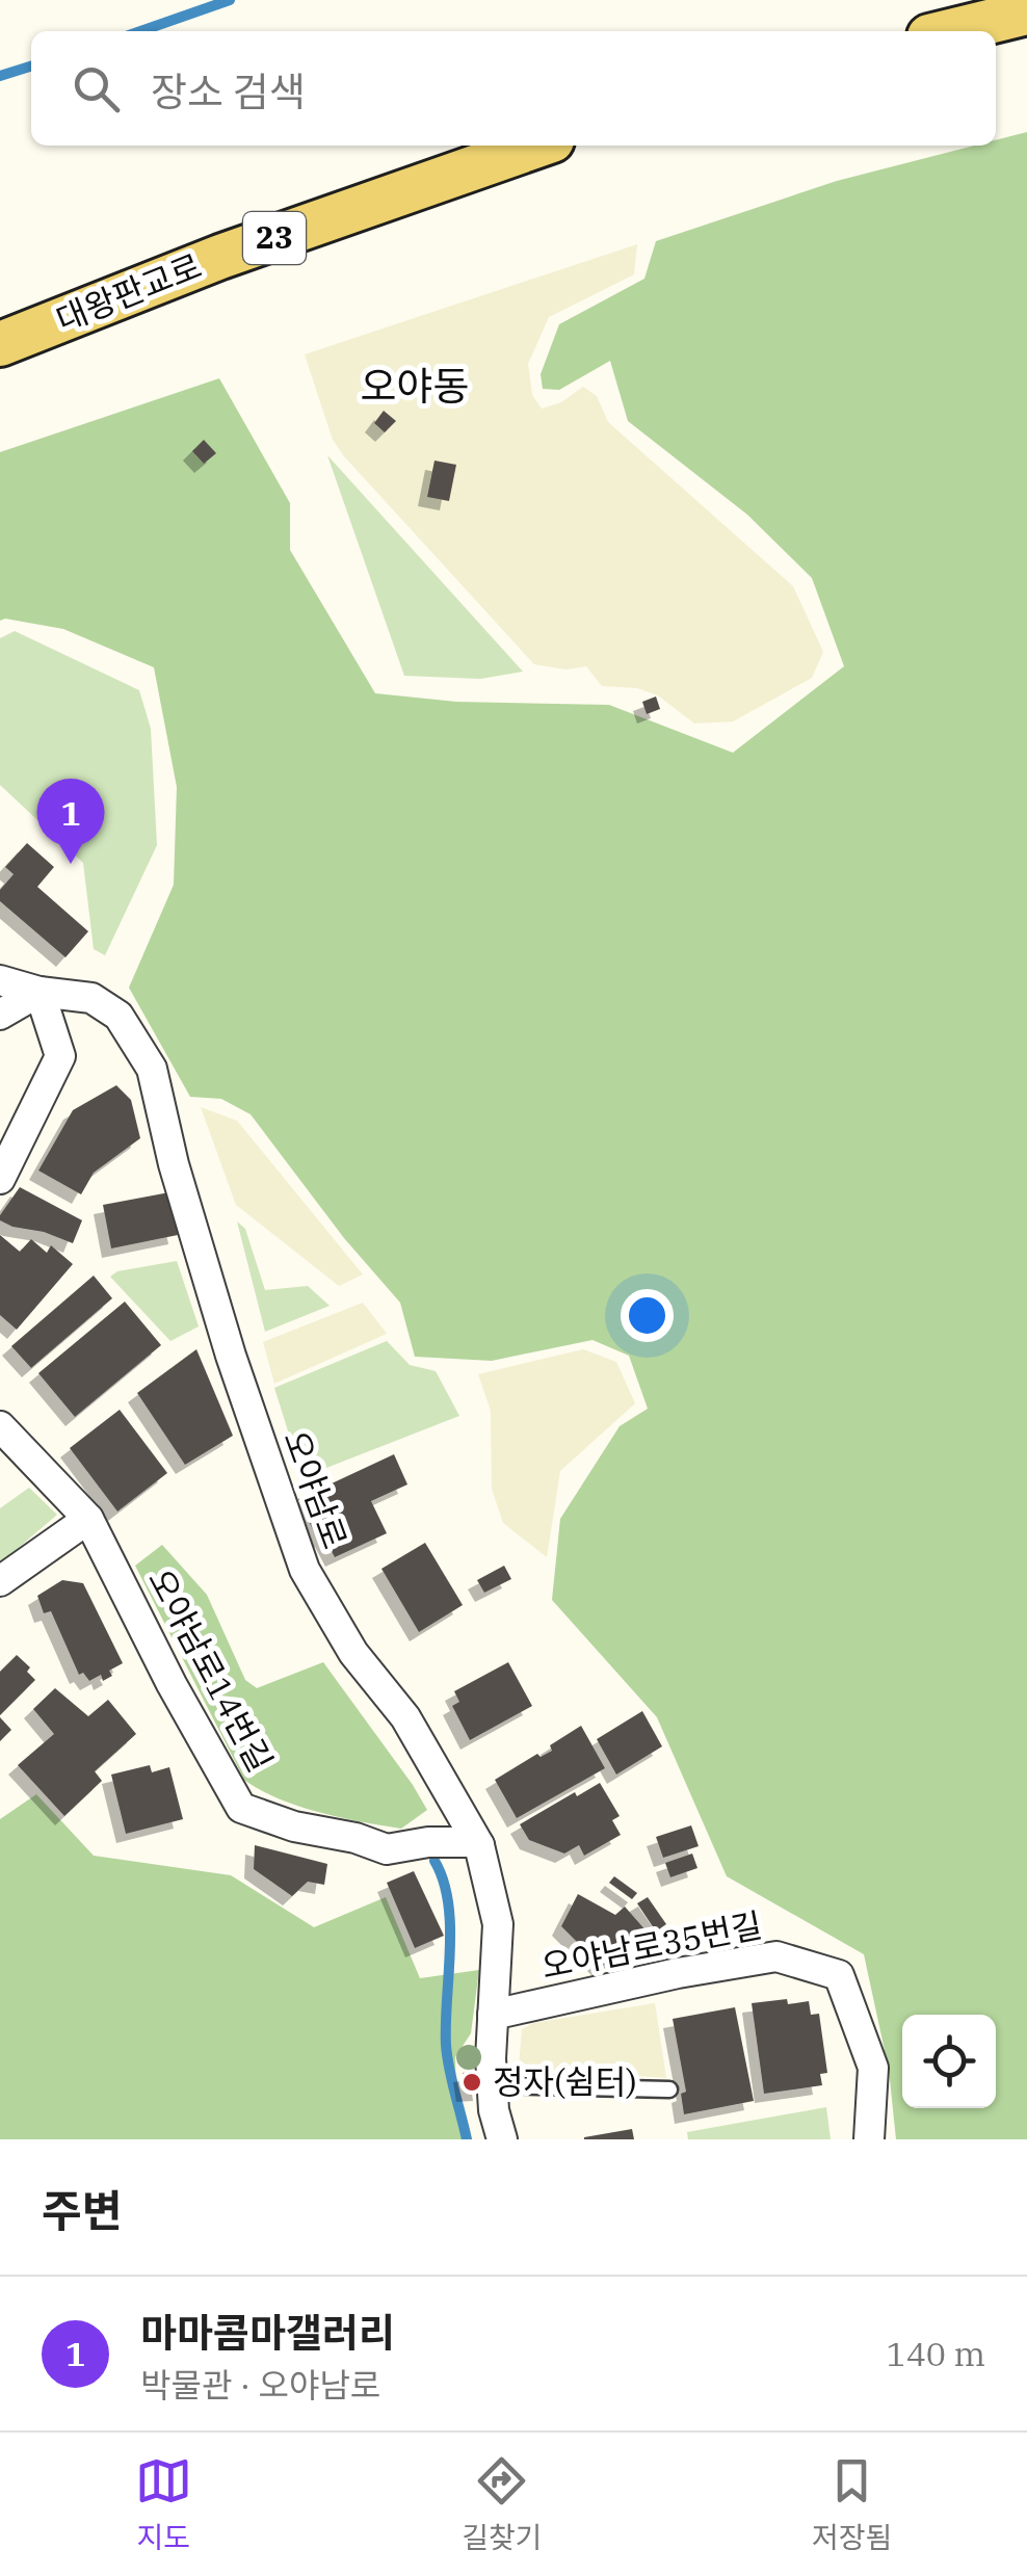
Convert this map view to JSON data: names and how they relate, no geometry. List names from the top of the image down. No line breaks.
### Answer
{"streets":{"main road":["23","대왕판교로"],"street":["오야남로","오야남로14번길","오야남로35번길"]},"crossings":[["오야남로","오야남로14번길"],["오야남로","오야남로35번길"]],"districts":["오야동"],"places":["정자(쉼터)"],"page":{"search":"장소 검색","pins":"1","heading":"주변","list":[{"mark":"1","name":"마마콤마갤러리","note":"박물관 · 오야남로","value":"140 m"}],"nav":["지도","길찾기","저장됨"]}}
